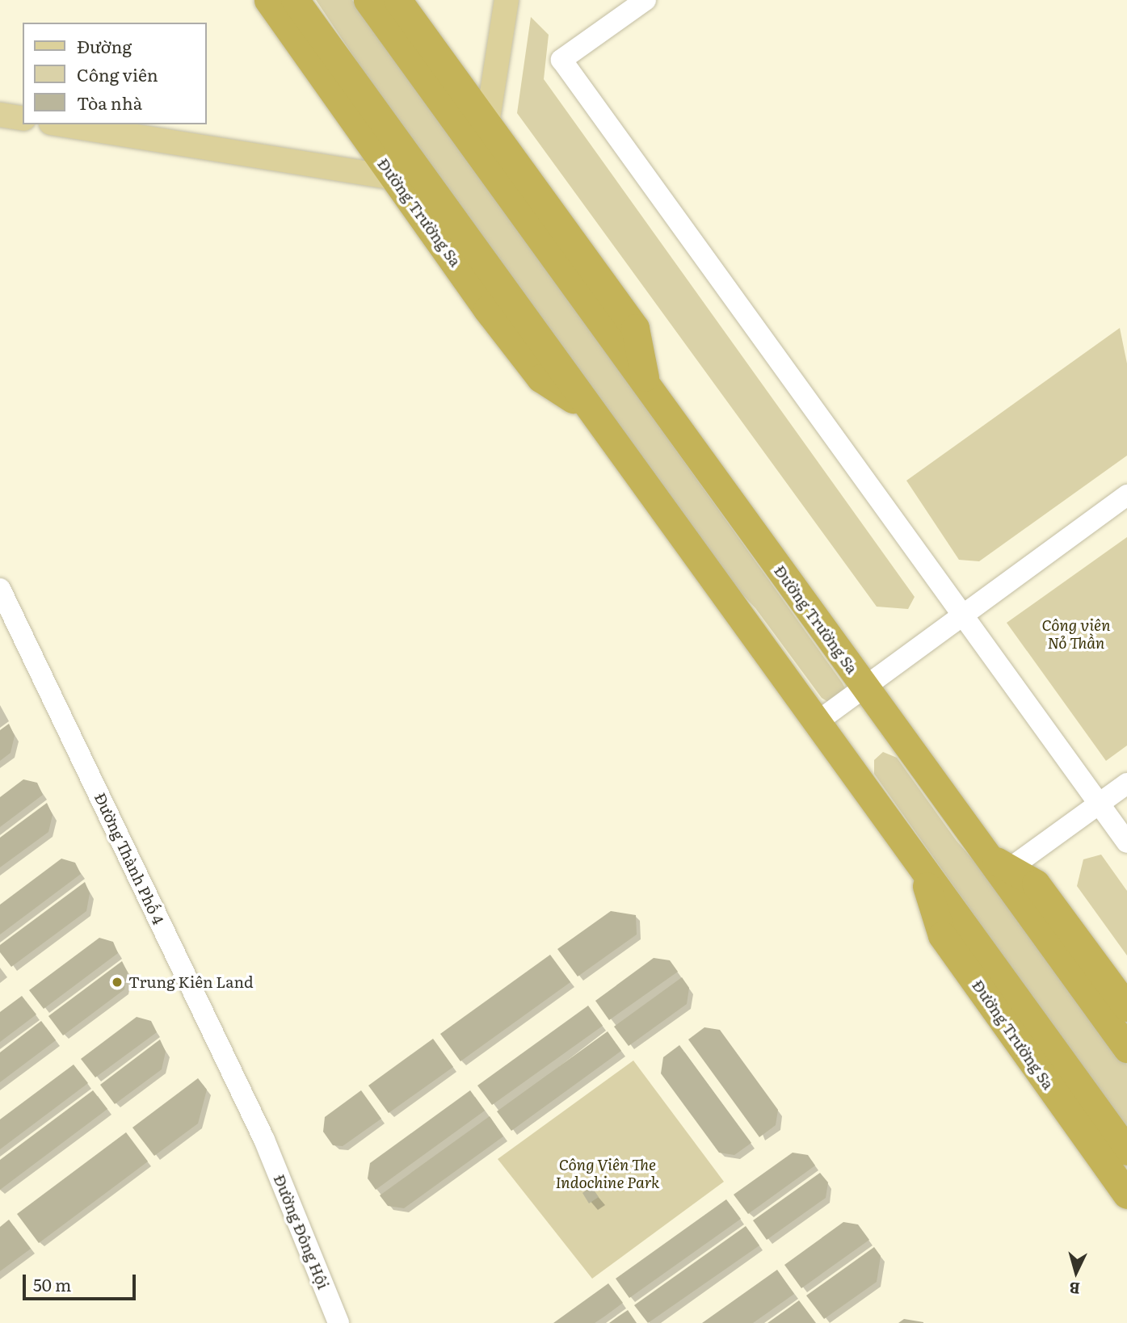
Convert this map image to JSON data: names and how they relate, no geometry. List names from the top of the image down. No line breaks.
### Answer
{"streets":{"highway":["Đường Trường Sa"],"street":["Đường Thành Phố 4","Đường Đông Hội"]},"crossings":[["Đường Thành Phố 4","Đường Đông Hội"]],"parks":["Công viên Nỏ Thần","Công Viên The Indochine Park"],"places":["Trung Kiên Land"],"legend":["Đường","Công viên","Tòa nhà"],"scale_bar":"50 m","north":"bottom"}
